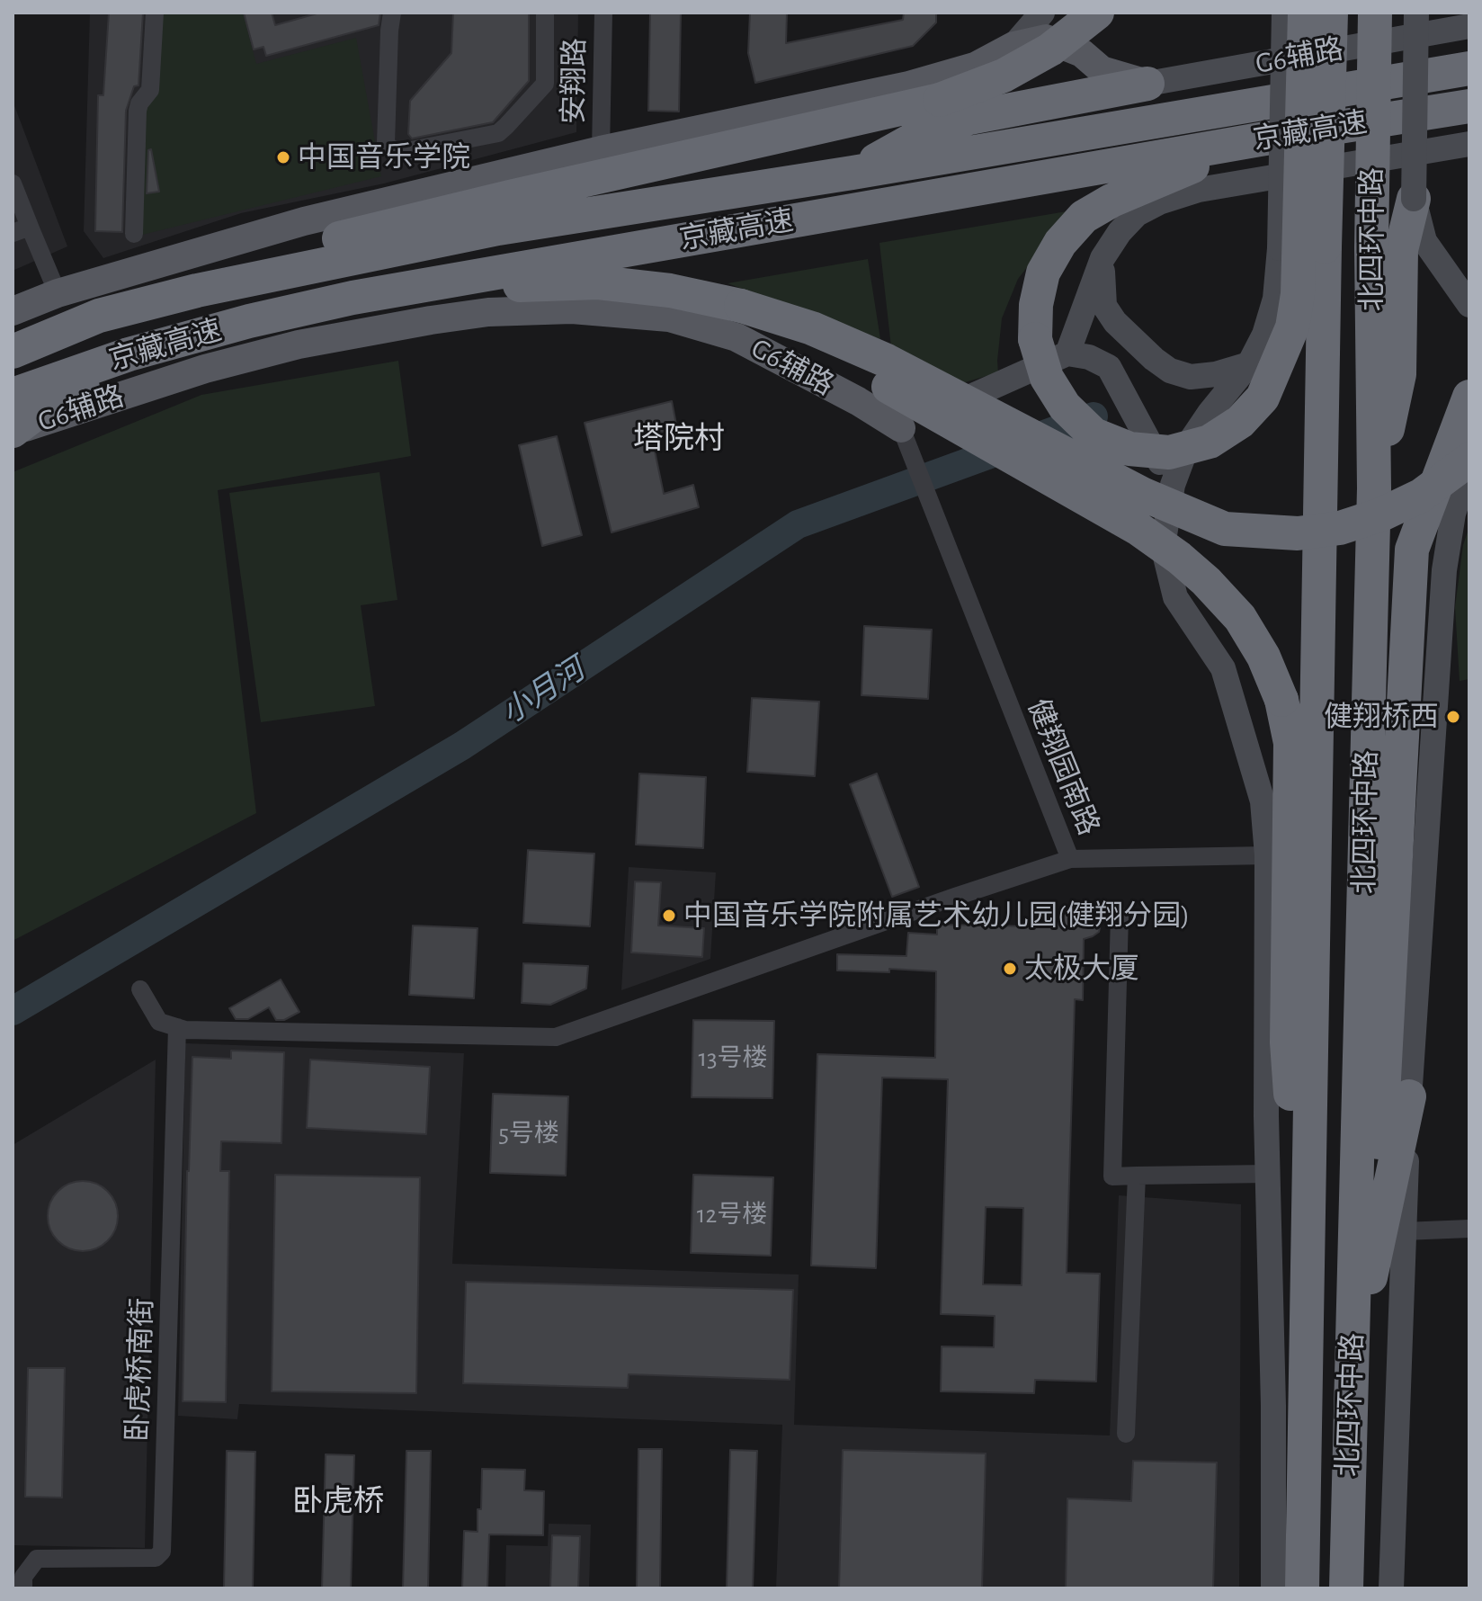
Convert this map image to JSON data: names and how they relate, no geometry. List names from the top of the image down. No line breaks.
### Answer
{"streets":{"highway":["京藏高速","北四环中路"],"main road":["G6辅路"],"street":["安翔路","健翔园南路","卧虎桥南街"]},"crossings":[["G6辅路","安翔路"],["G6辅路","健翔园南路"]],"districts":["塔院村","卧虎桥"],"water":["小月河"],"places":["中国音乐学院","健翔桥西","中国音乐学院附属艺术幼儿园(健翔分园)","太极大厦"],"house_numbers":["13号楼","5号楼","12号楼"]}
